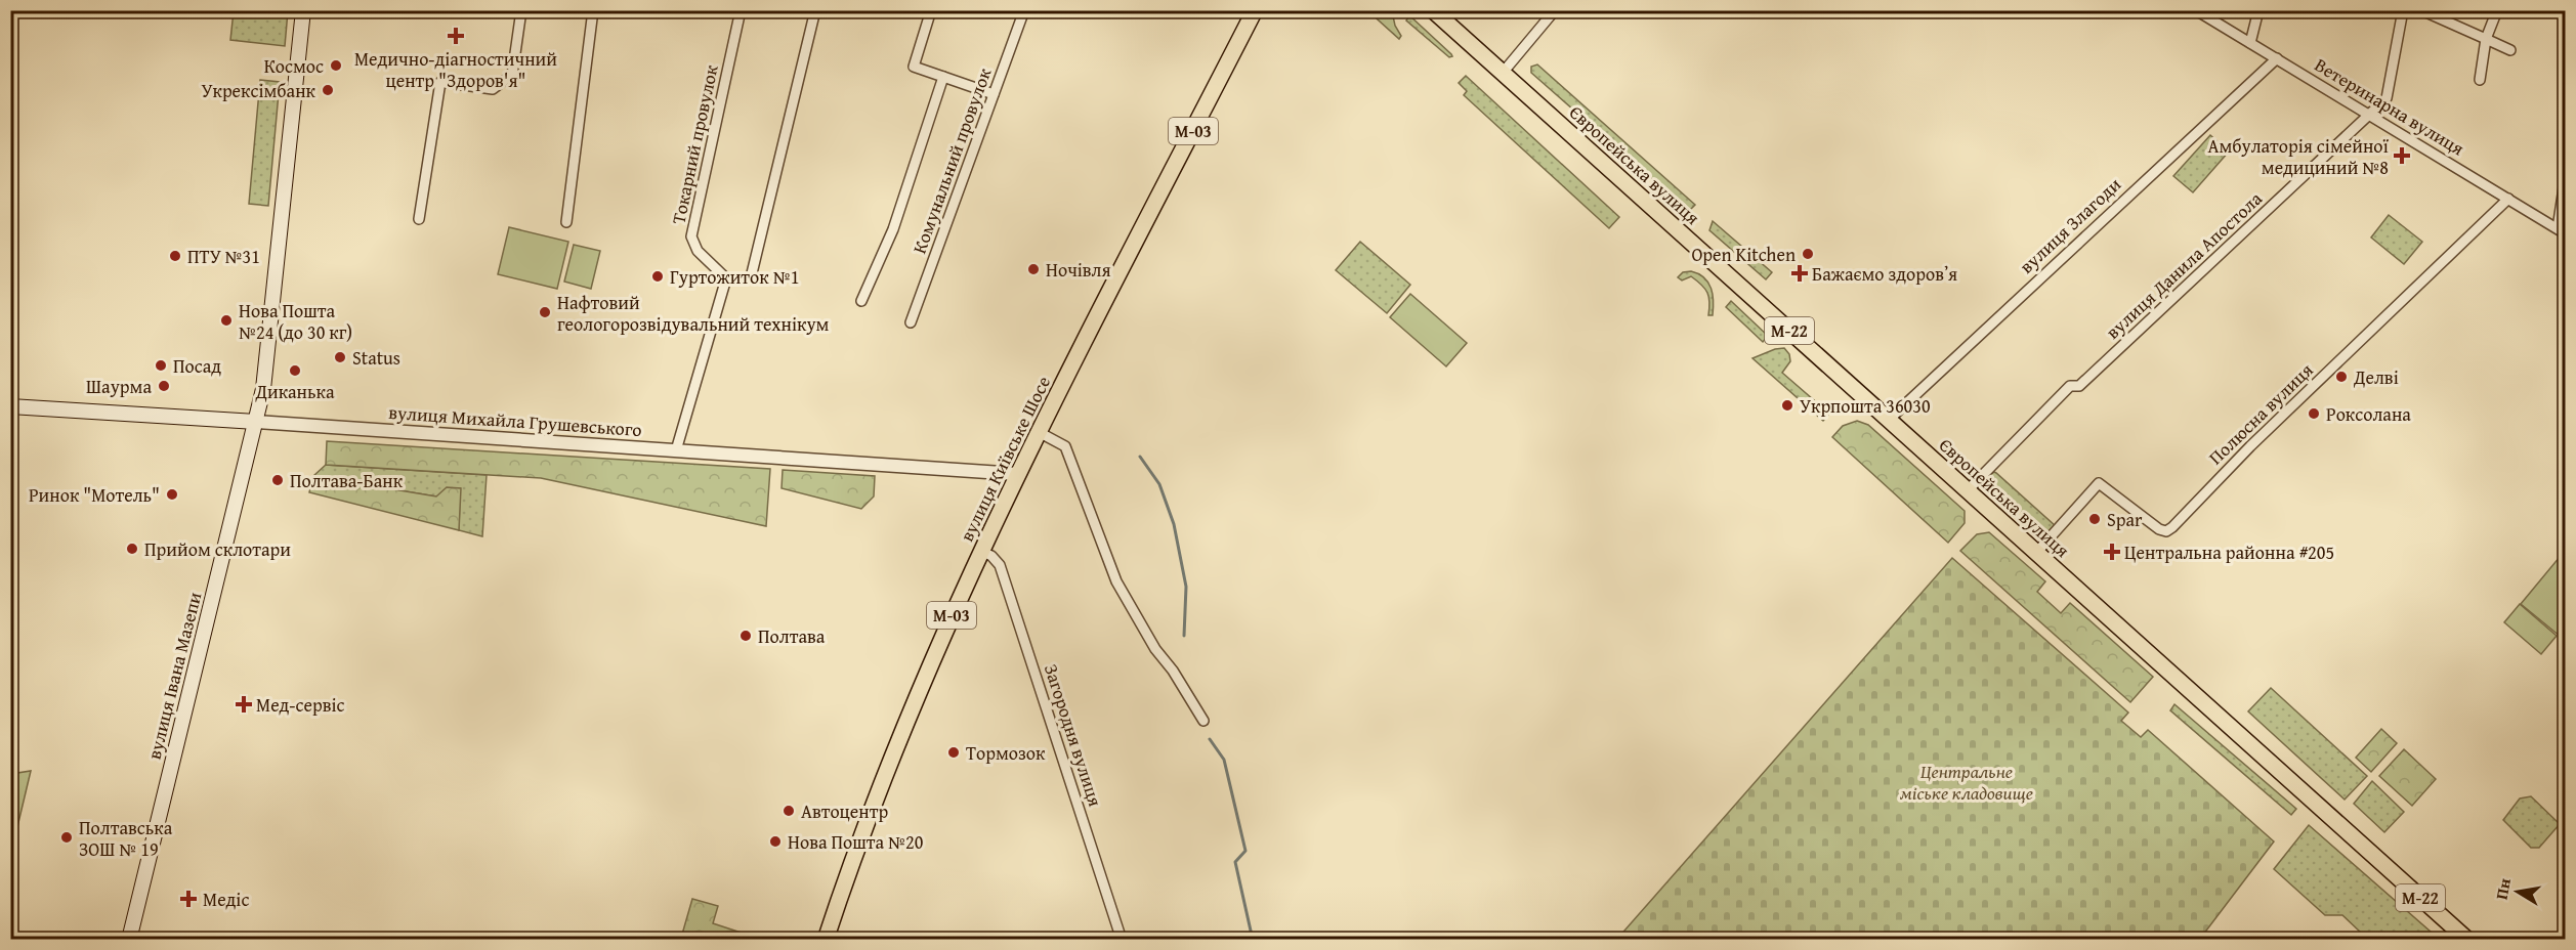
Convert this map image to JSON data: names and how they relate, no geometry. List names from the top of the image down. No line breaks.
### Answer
{"streets":{"highway":["М-03","Європейська вулиця","М-22","вулиця Київське Шосе"],"main road":["вулиця Михайла Грушевського","вулиця Івана Мазепи"],"street":["Ветеринарна вулиця","Токарний провулок","Комунальний провулок","вулиця Злагоди","вулиця Данила Апостола","Полюсна вулиця","Загородня вулиця"]},"crossings":[["Ветеринарна вулиця","вулиця Злагоди"],["Ветеринарна вулиця","вулиця Данила Апостола"],["Ветеринарна вулиця","Полюсна вулиця"],["Токарний провулок","вулиця Михайла Грушевського"],["Європейська вулиця","вулиця Злагоди"],["Європейська вулиця","вулиця Данила Апостола"],["Європейська вулиця","Полюсна вулиця"],["вулиця Михайла Грушевського","вулиця Київське Шосе"],["вулиця Михайла Грушевського","вулиця Івана Мазепи"],["вулиця Київське Шосе","Загородня вулиця"]],"parks":["Центральне міське кладовище"],"places":{"health":["Медично-діагностичний центр \"Здоров'я\"","Амбулаторія сімейної медициний №8","Бажаємо здоровʼя","Центральна районна #205","Мед-сервіс","Медіс"],"other":["Космос","Укрексімбанк","Open Kitchen","ПТУ №31","Ночівля","Гуртожиток №1","Нафтовий геологорозвідувальний технікум","Нова Пошта №24 (до 30 кг)","Status","Посад","Диканька","Делві","Шаурма","Укрпошта 36030","Роксолана","Полтава-Банк","Ринок \"Мотель\"","Spar","Прийом склотари","Полтава","Тормозок","Автоцентр","Полтавська ЗОШ № 19","Нова Пошта №20"]},"north":"left"}
